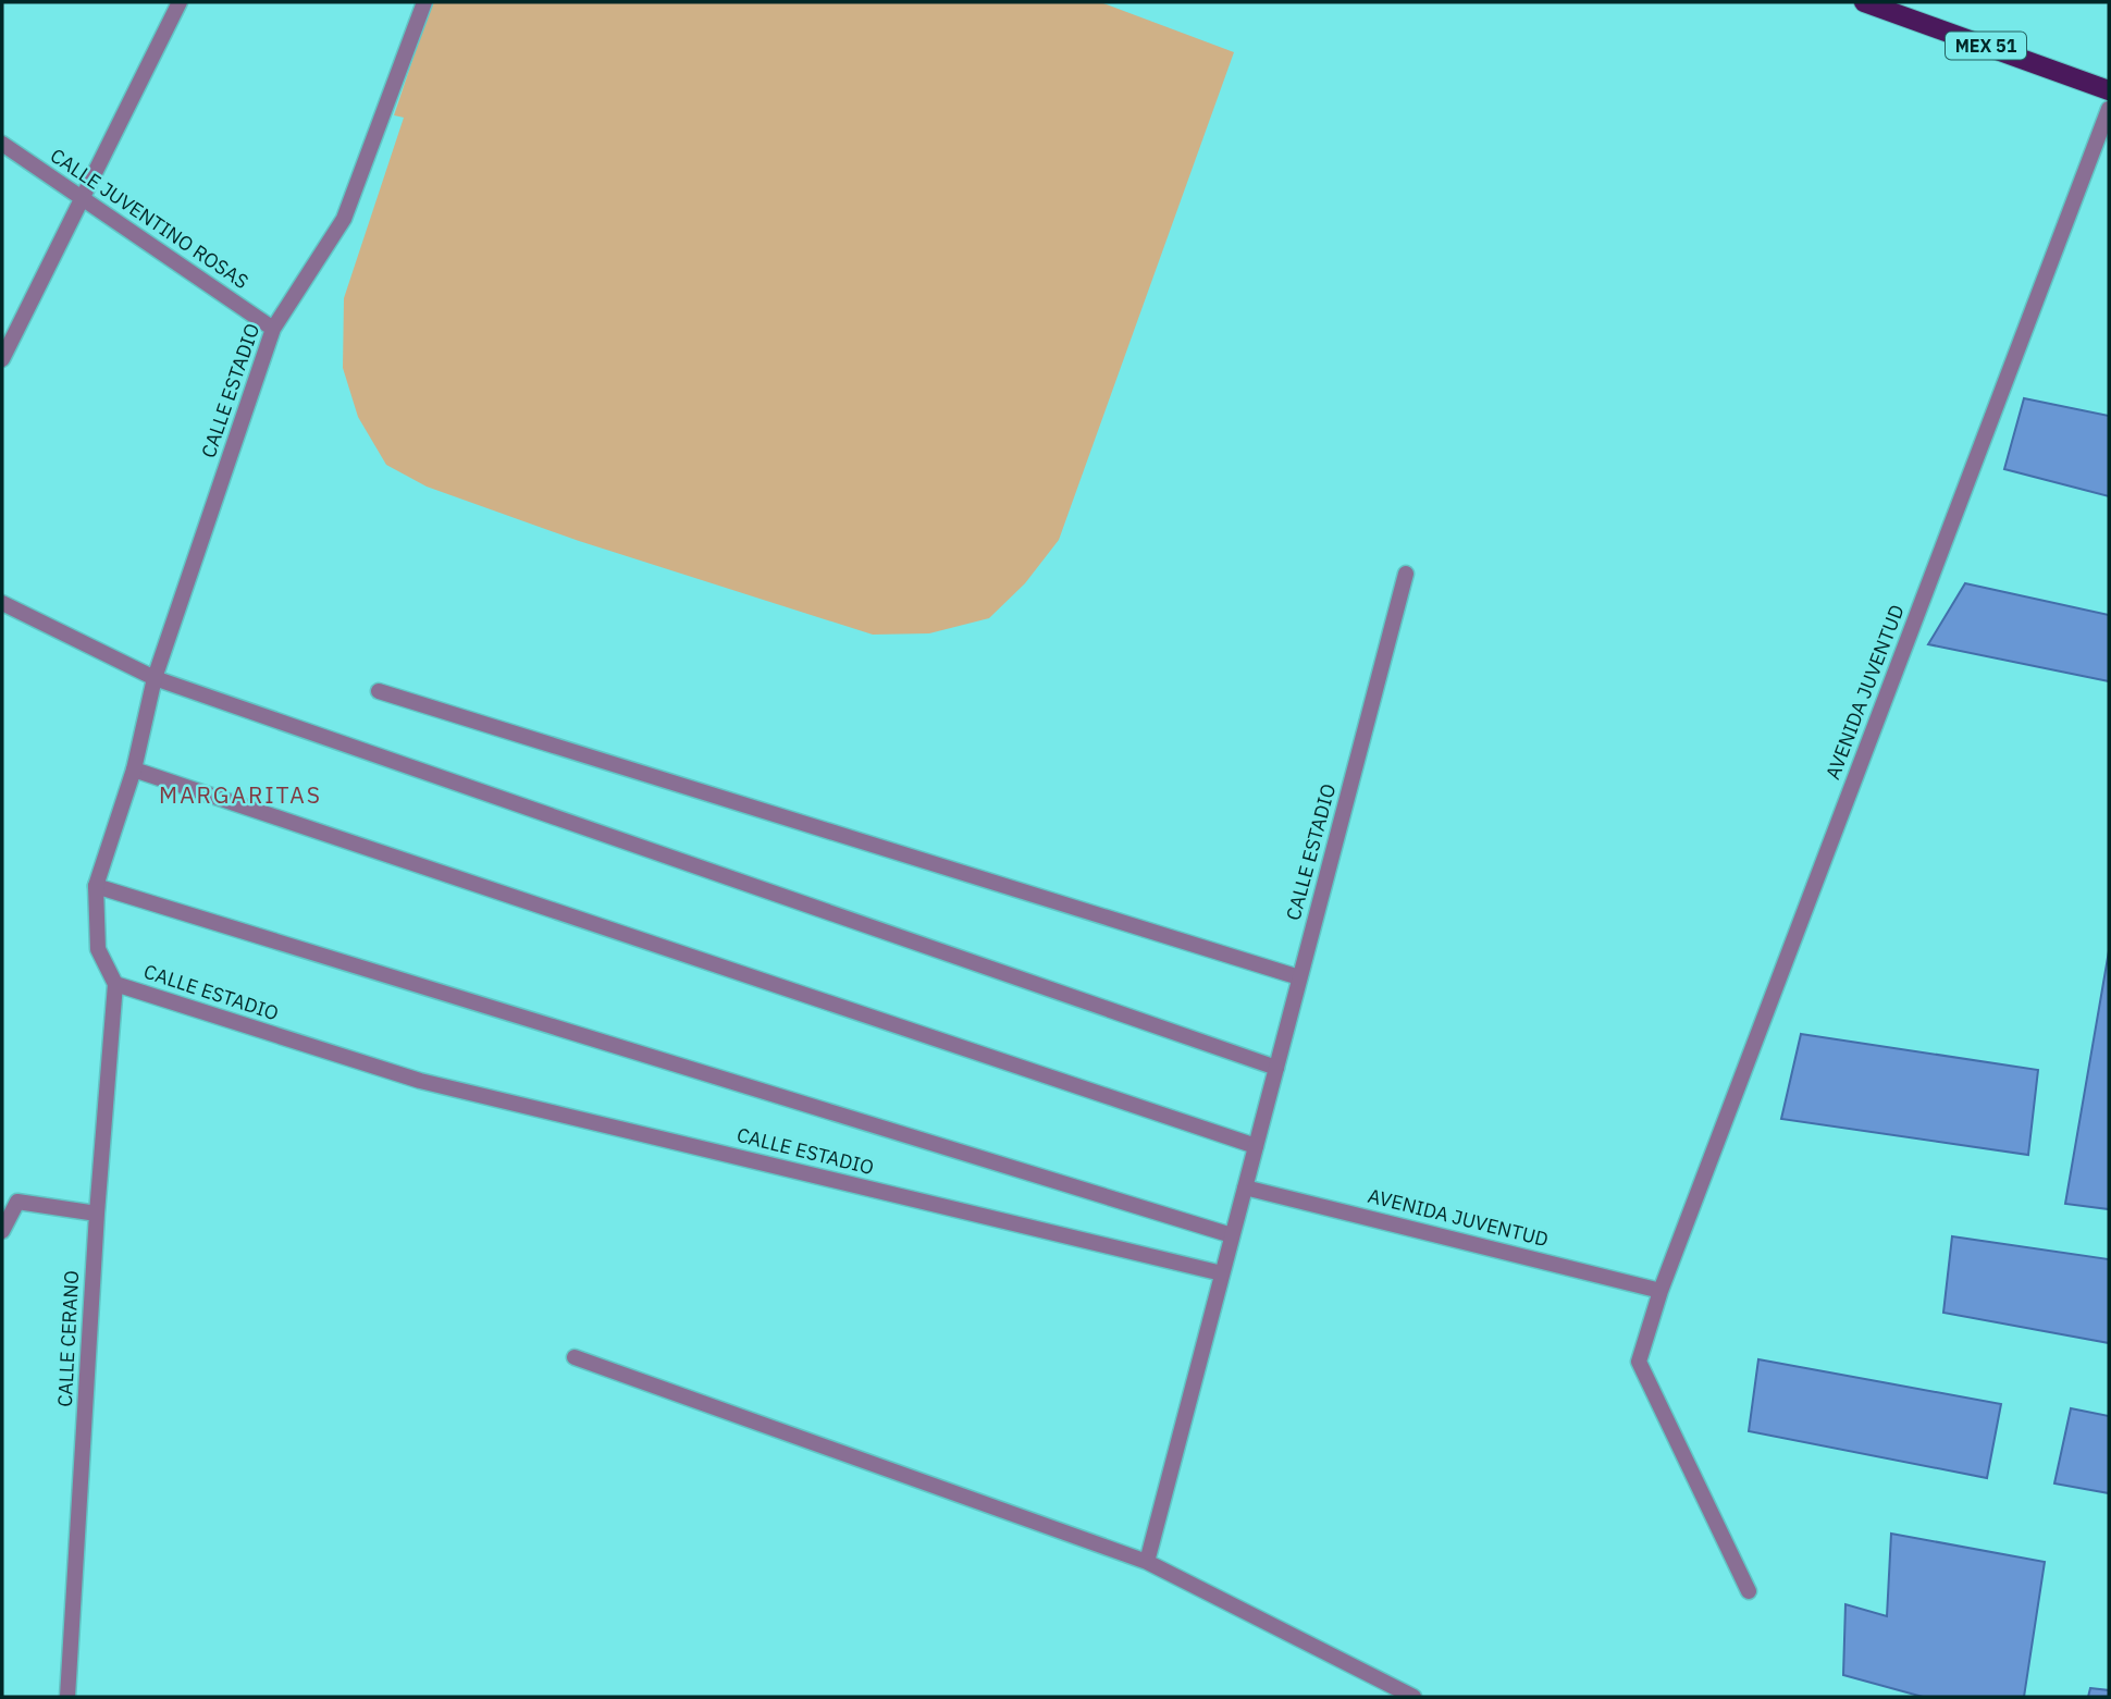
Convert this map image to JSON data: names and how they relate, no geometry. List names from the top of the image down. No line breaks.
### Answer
{"streets":{"main road":["MEX 51"],"street":["CALLE JUVENTINO ROSAS","CALLE ESTADIO","AVENIDA JUVENTUD","CALLE CERANO"]},"crossings":[["CALLE JUVENTINO ROSAS","CALLE ESTADIO"],["CALLE ESTADIO","AVENIDA JUVENTUD"],["CALLE ESTADIO","CALLE CERANO"]],"districts":["MARGARITAS"]}
